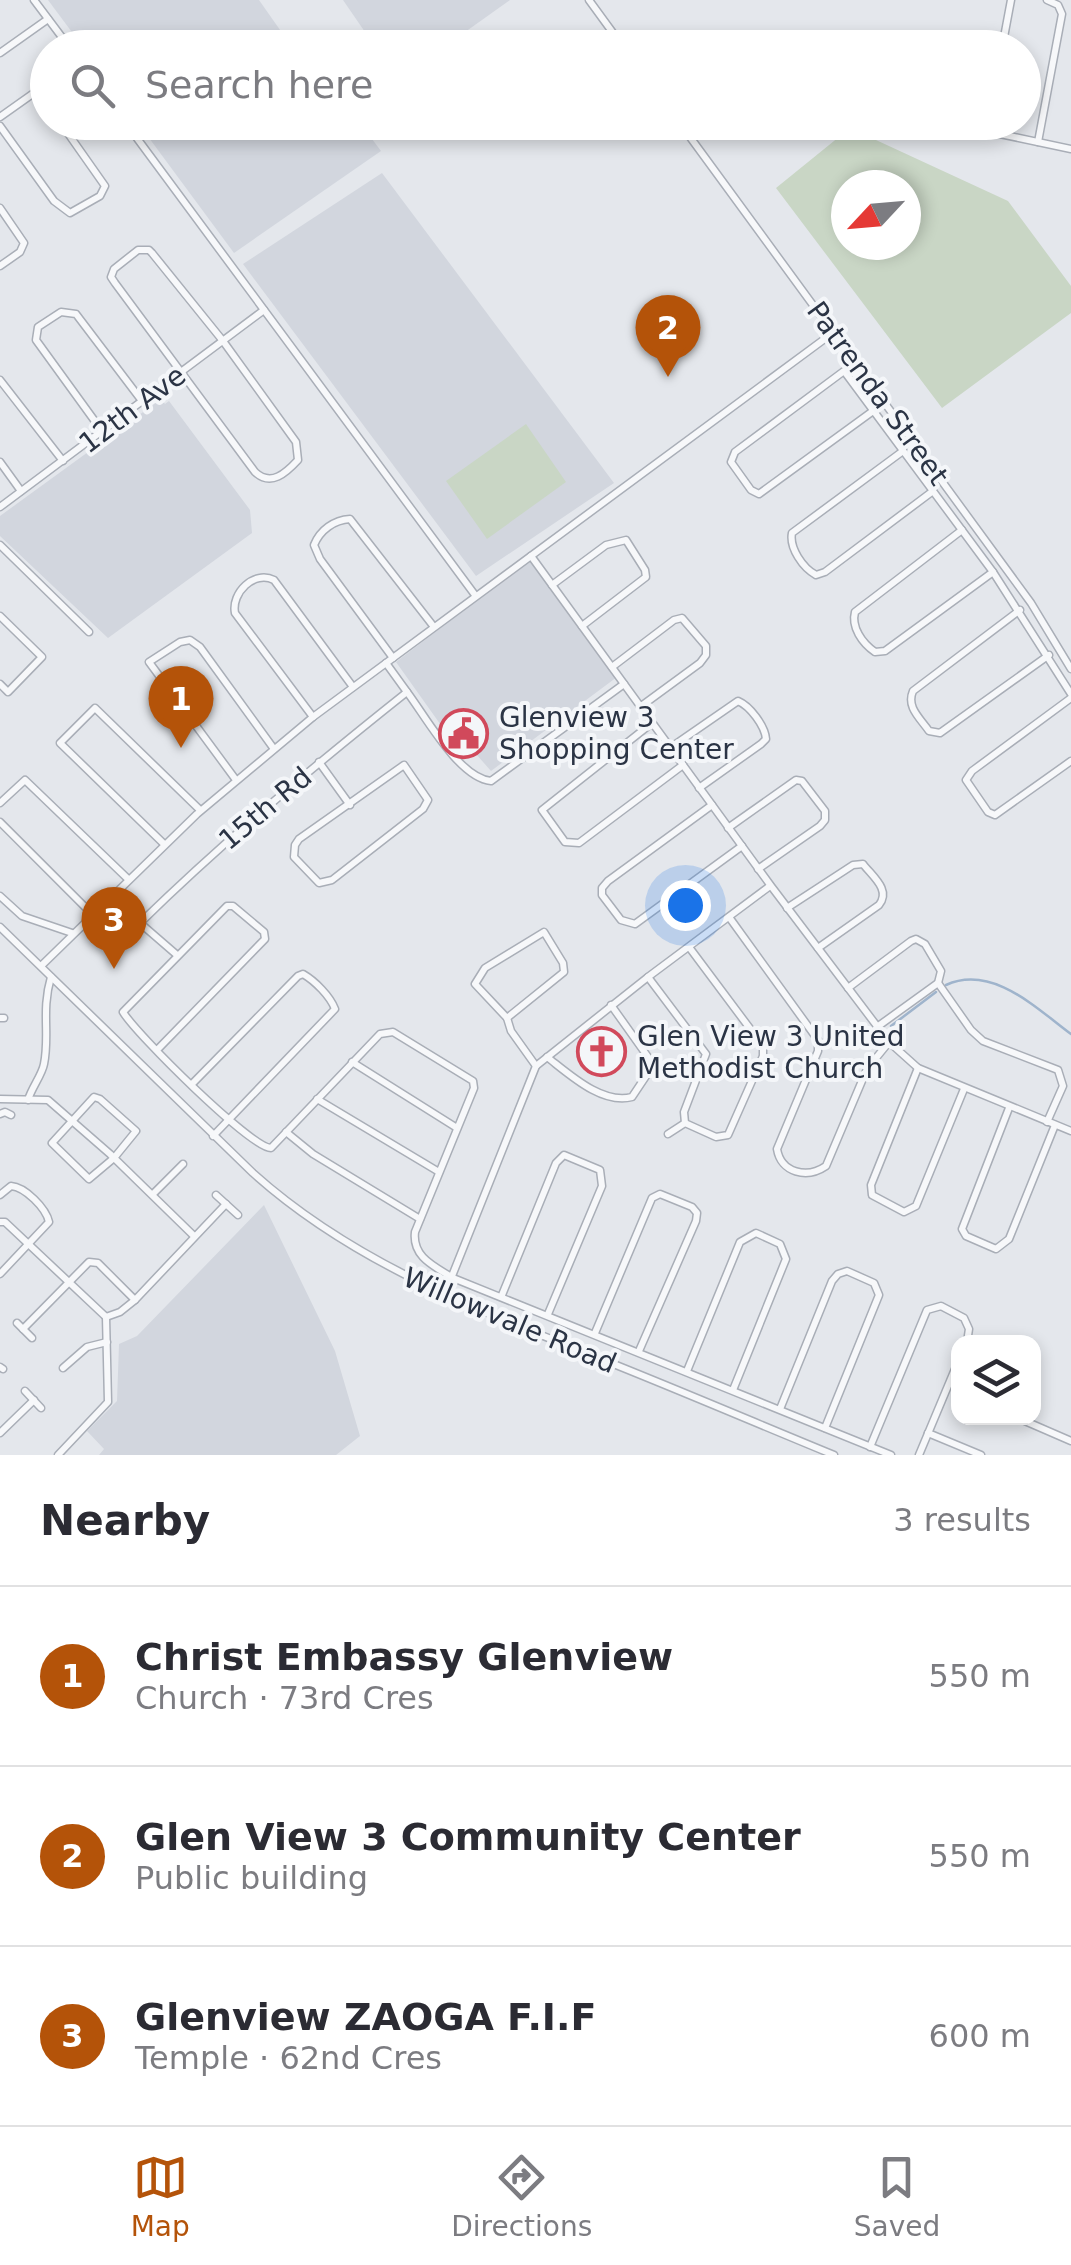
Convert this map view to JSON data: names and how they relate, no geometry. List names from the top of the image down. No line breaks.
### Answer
{"streets":{"street":["Patrenda Street","12th Ave","15th Rd","Willowvale Road"]},"places":{"public building":["Glenview 3 Shopping Center"],"church":["Glen View 3 United Methodist Church"]},"north":"bottom left","page":{"search":"Search here","pins":["2","1","3"],"heading":["Nearby","3 results"],"list":[{"mark":"1","name":"Christ Embassy Glenview","note":"Church · 73rd Cres","value":"550 m"},{"mark":"2","name":"Glen View 3 Community Center","note":"Public building","value":"550 m"},{"mark":"3","name":"Glenview ZAOGA F.I.F","note":"Temple · 62nd Cres","value":"600 m"}],"nav":["Map","Directions","Saved"]}}
